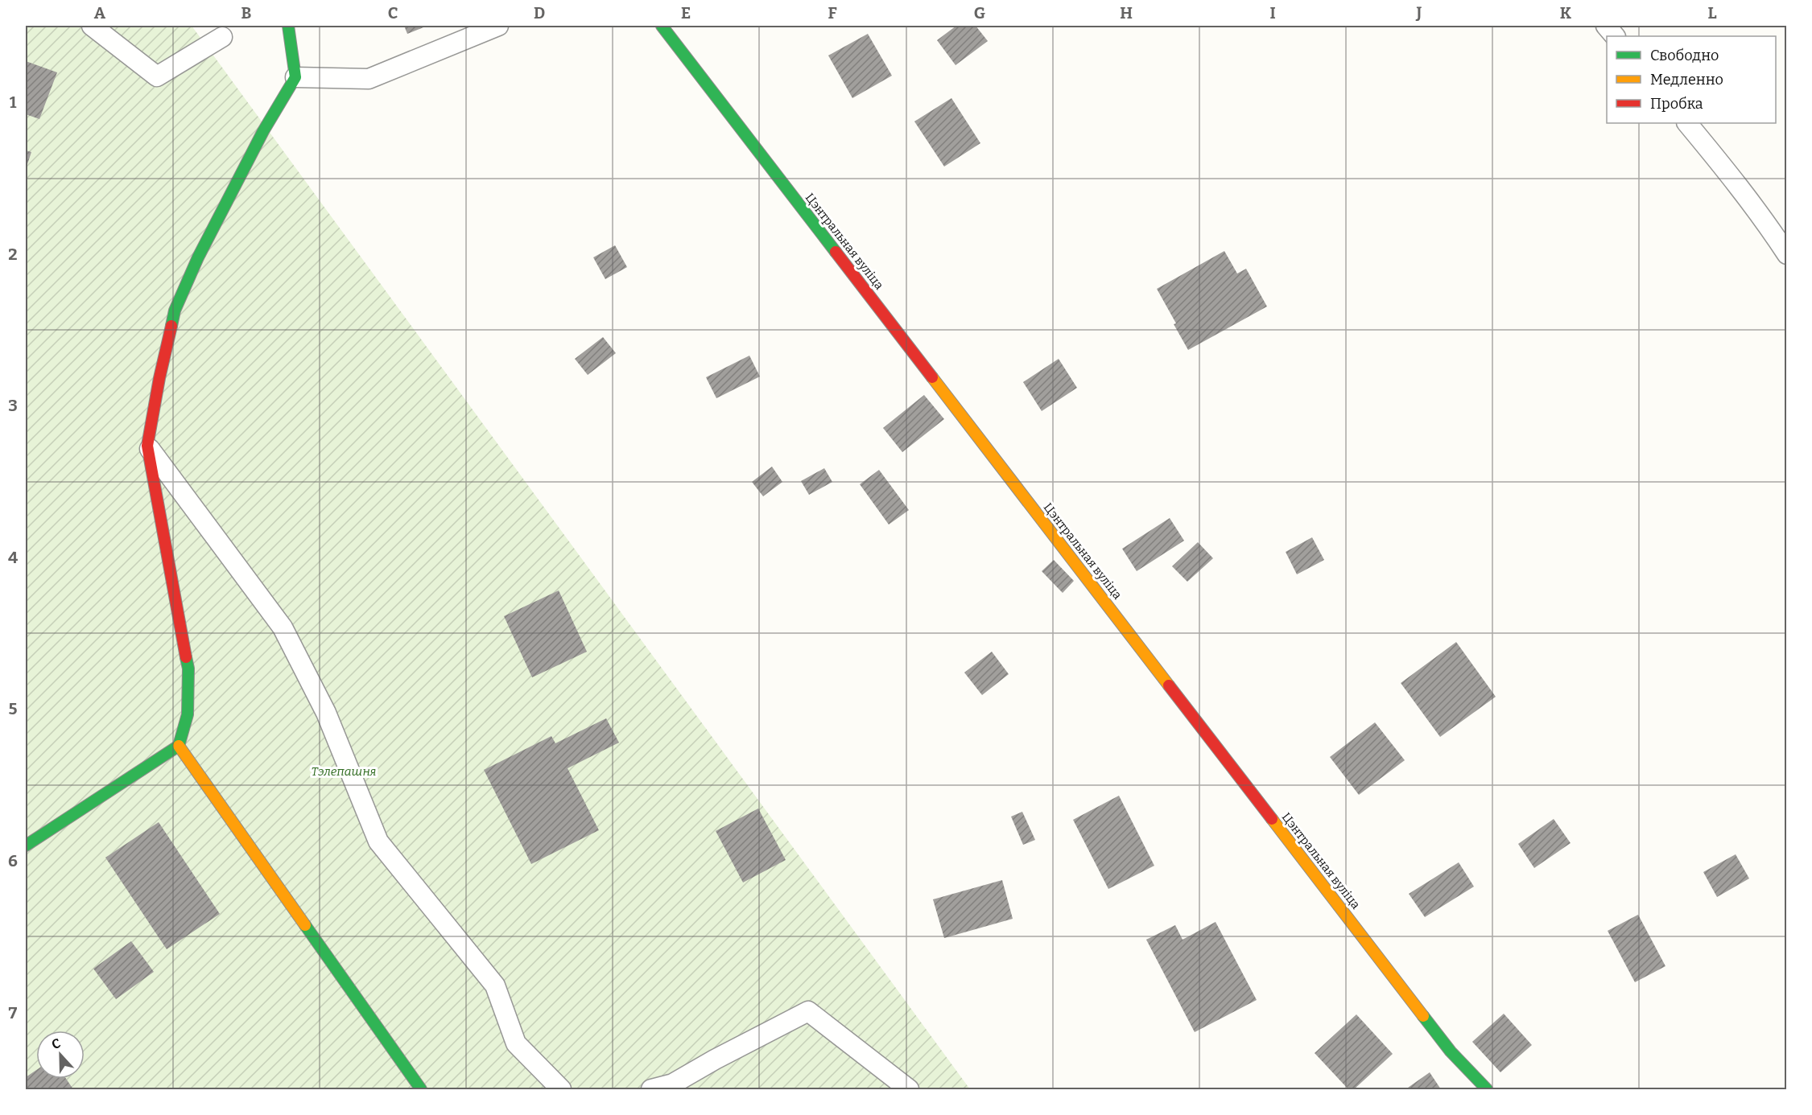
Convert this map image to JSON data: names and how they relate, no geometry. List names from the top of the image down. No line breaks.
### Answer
{"streets":{"street":["Цэнтральная вуліца"]},"parks":["Тэлепашня"],"legend":["Свободно","Медленно","Пробка"],"north":"top","grid":{"columns":["A","B","C","D","E","F","G","H","I","J","K","L"],"rows":["1","2","3","4","5","6","7"]}}
